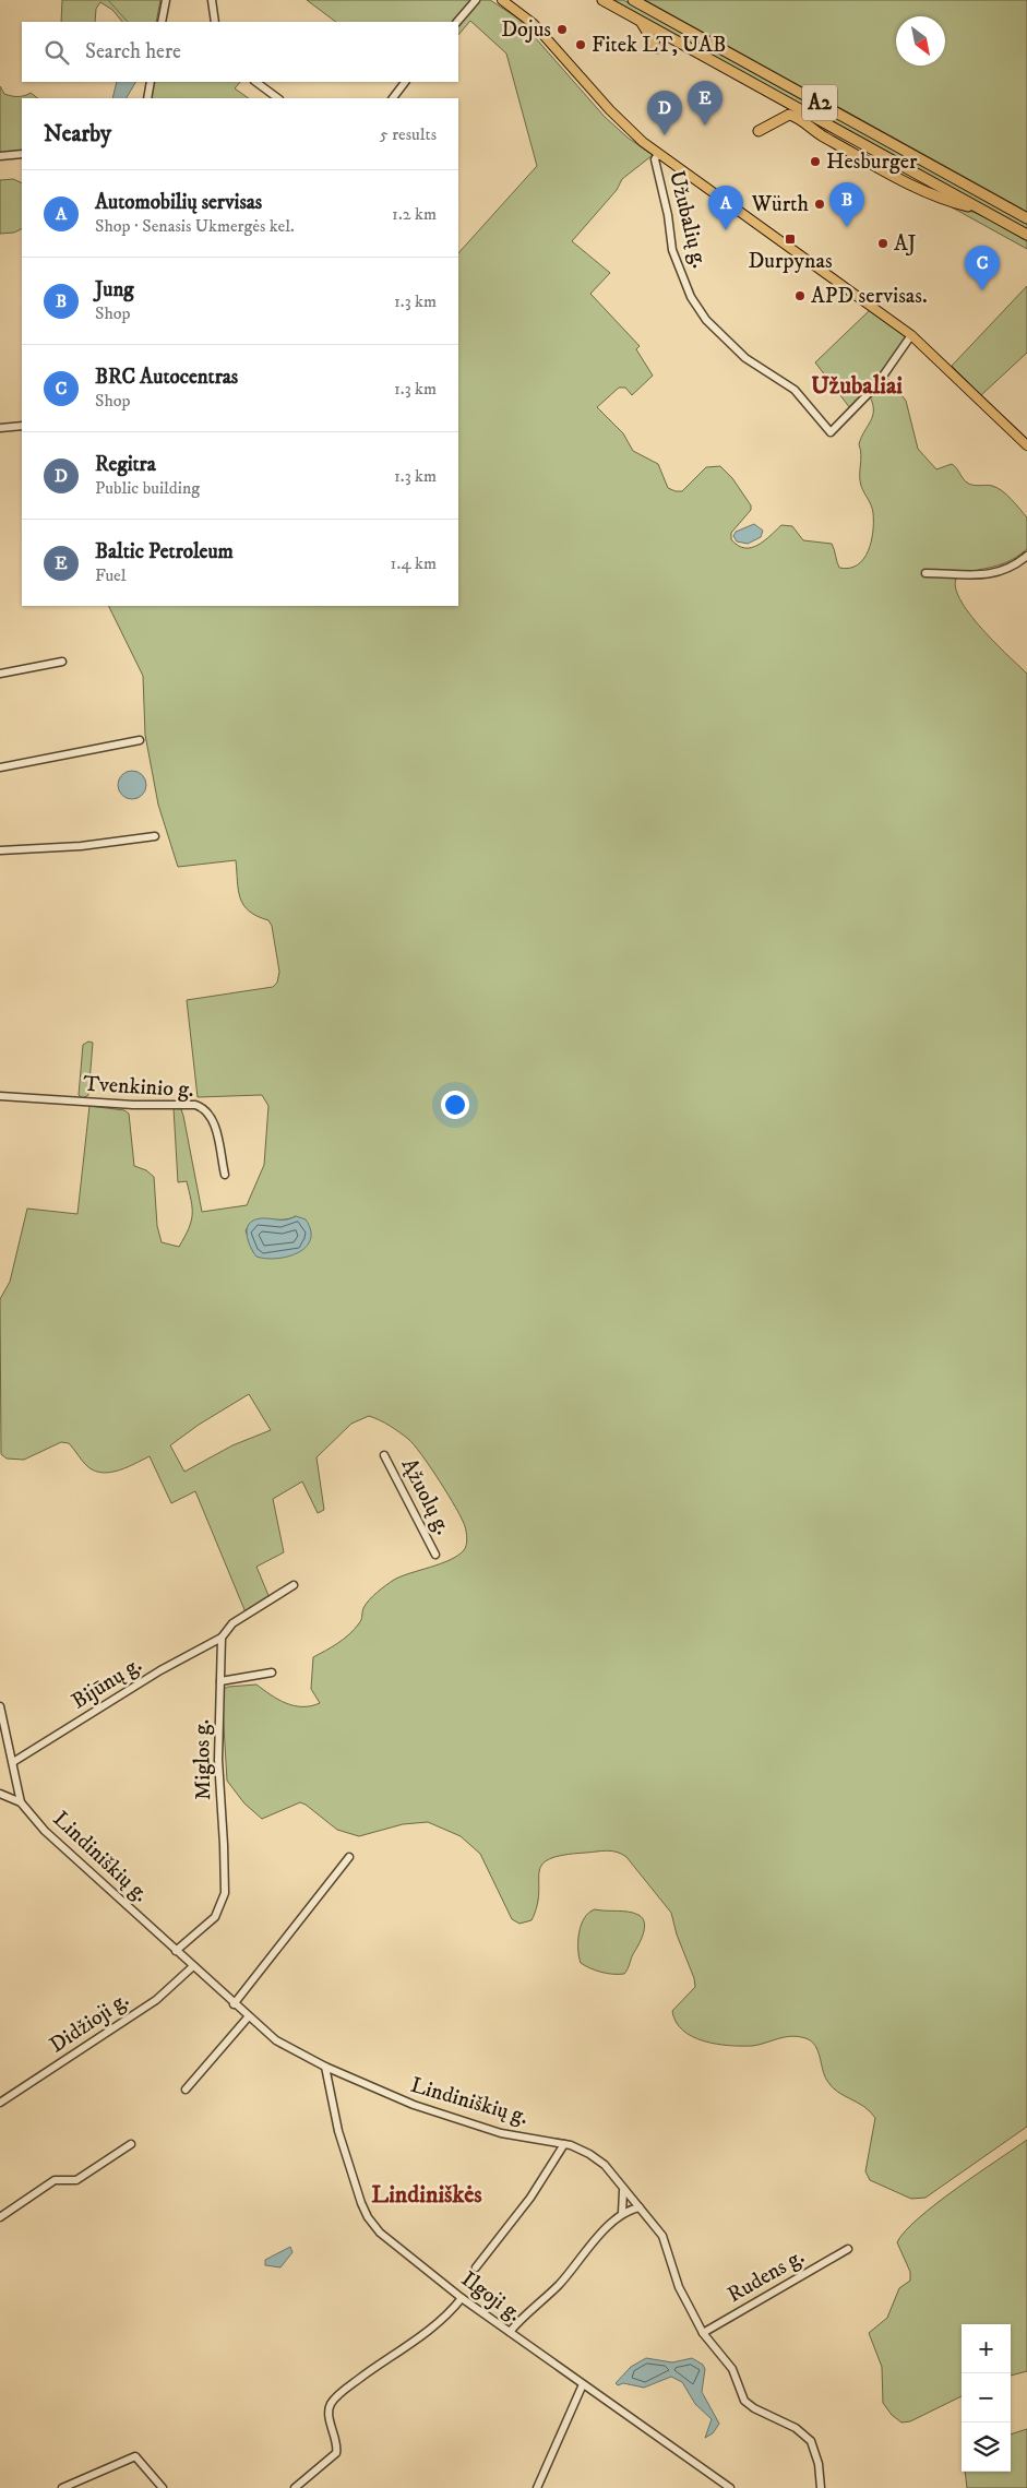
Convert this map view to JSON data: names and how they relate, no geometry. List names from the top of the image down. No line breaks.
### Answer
{"streets":{"highway":["A2"],"street":["Užubalių g.","Tvenkinio g.","Ąžuolų g.","Bijūnų g.","Miglos g.","Lindiniškių g.","Didžioji g.","Rudens g.","Ilgoji g."]},"crossings":[["Bijūnų g.","Miglos g."],["Miglos g.","Lindiniškių g."],["Lindiniškių g.","Didžioji g."],["Lindiniškių g.","Rudens g."],["Lindiniškių g.","Ilgoji g."]],"districts":["Užubaliai","Lindiniškės"],"places":{"other":["Dojus","Fitek LT, UAB","Hesburger","Würth","AJ","APD servisas."],"transit":["Durpynas"]},"north":"bottom right","page":{"search":"Search here","pins":["E","D","B","A","C"],"heading":["Nearby","5 results"],"list":[{"mark":"A","name":"Automobilių servisas","note":"Shop · Senasis Ukmergės kel.","value":"1.2 km"},{"mark":"B","name":"Jung","note":"Shop","value":"1.3 km"},{"mark":"C","name":"BRC Autocentras","note":"Shop","value":"1.3 km"},{"mark":"D","name":"Regitra","note":"Public building","value":"1.3 km"},{"mark":"E","name":"Baltic Petroleum","note":"Fuel","value":"1.4 km"}],"map_buttons":["+","−"]}}
